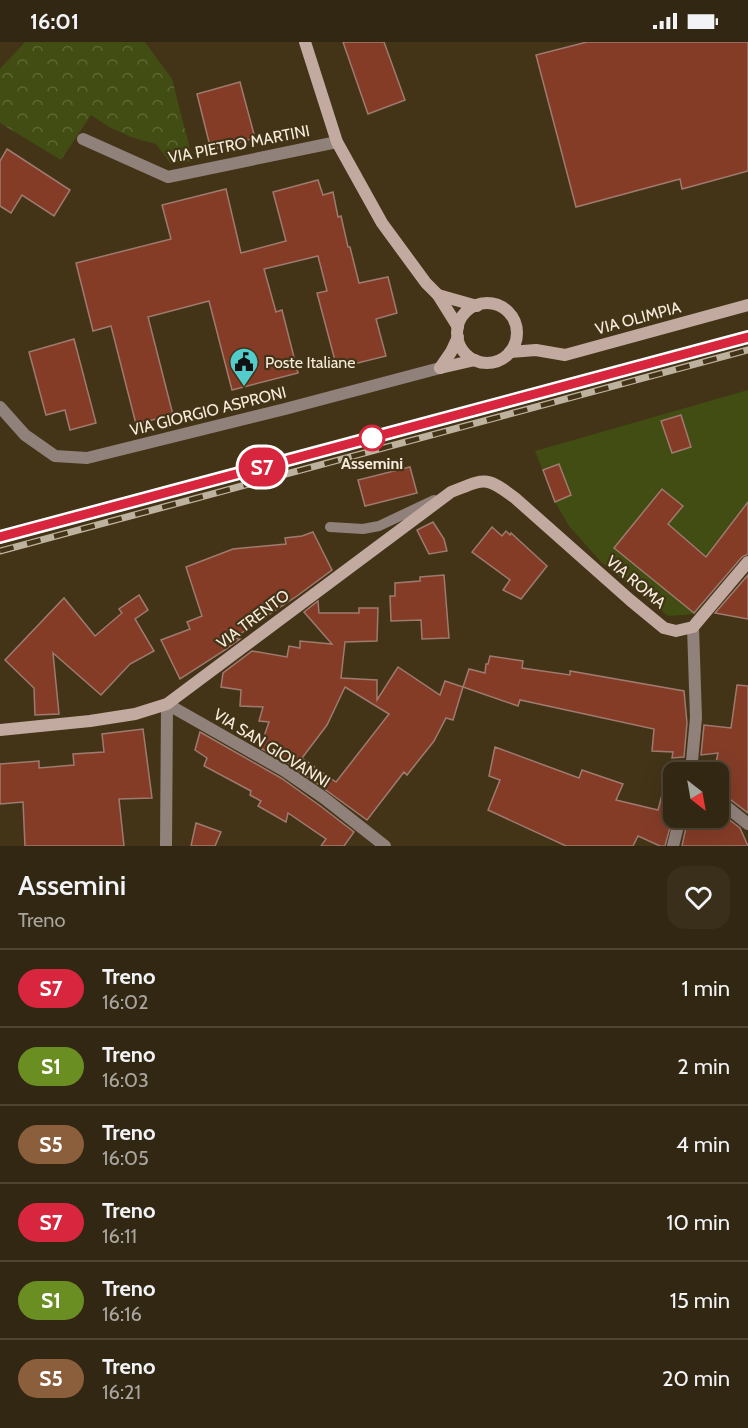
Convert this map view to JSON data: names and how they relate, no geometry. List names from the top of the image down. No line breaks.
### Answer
{"streets":{"street":["VIA PIETRO MARTINI","VIA OLIMPIA","VIA GIORGIO ASPRONI","VIA ROMA","VIA TRENTO","VIA SAN GIOVANNI"]},"crossings":[["VIA OLIMPIA","VIA GIORGIO ASPRONI"],["VIA ROMA","VIA TRENTO"],["VIA TRENTO","VIA SAN GIOVANNI"]],"places":{"public building":["Poste Italiane"],"other":["Assemini"]},"north":"bottom right","page":{"status":"16:01","on_map":"S7","heading":["Assemini","Treno"],"list":[{"mark":"S7","name":"Treno","note":"16:02","value":"1 min"},{"mark":"S1","name":"Treno","note":"16:03","value":"2 min"},{"mark":"S5","name":"Treno","note":"16:05","value":"4 min"},{"mark":"S7","name":"Treno","note":"16:11","value":"10 min"},{"mark":"S1","name":"Treno","note":"16:16","value":"15 min"},{"mark":"S5","name":"Treno","note":"16:21","value":"20 min"}]}}
